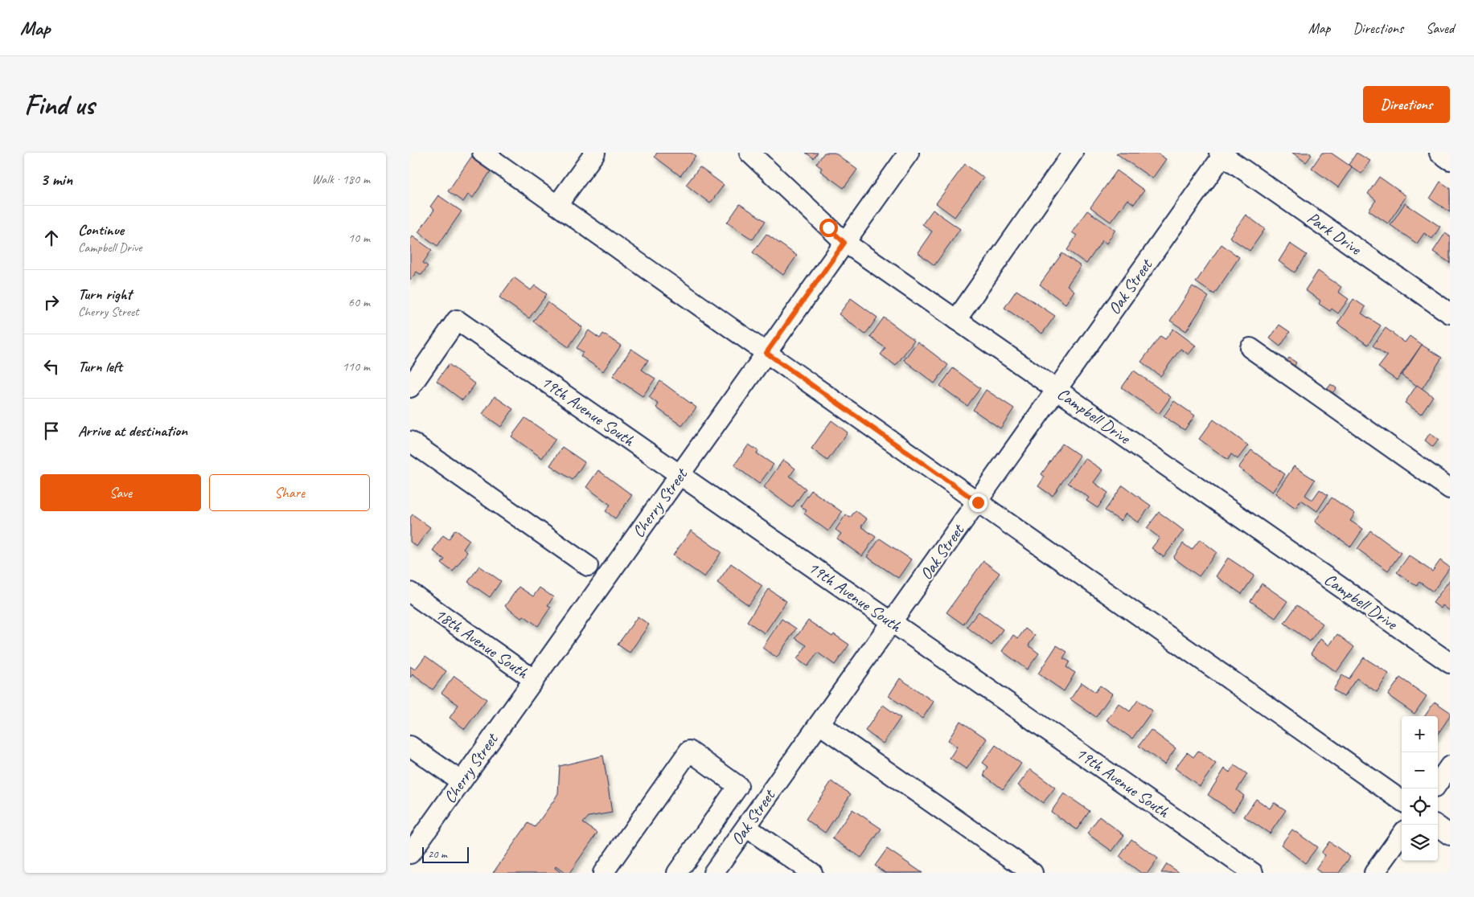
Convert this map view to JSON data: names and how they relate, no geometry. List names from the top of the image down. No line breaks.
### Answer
{"streets":{"street":["Park Drive","Oak Street","19th Avenue South","Campbell Drive","Cherry Street","18th Avenue South"]},"crossings":[["Park Drive","Oak Street"],["Oak Street","19th Avenue South"],["Oak Street","Campbell Drive"],["19th Avenue South","Cherry Street"],["Campbell Drive","Cherry Street"],["Cherry Street","18th Avenue South"]],"scale_bar":"20 m","page":{"header":"Map","nav":["Map","Directions","Saved"],"buttons":["Directions",["Save","Share"]],"title":"Find us","heading":["3 min","Walk · 180 m"],"list":[["Continue","Campbell Drive","10 m"],["Turn right","Cherry Street","60 m"],["Turn left","110 m"],"Arrive at destination"],"map_buttons":["+","−"],"scale":"20 m"}}
